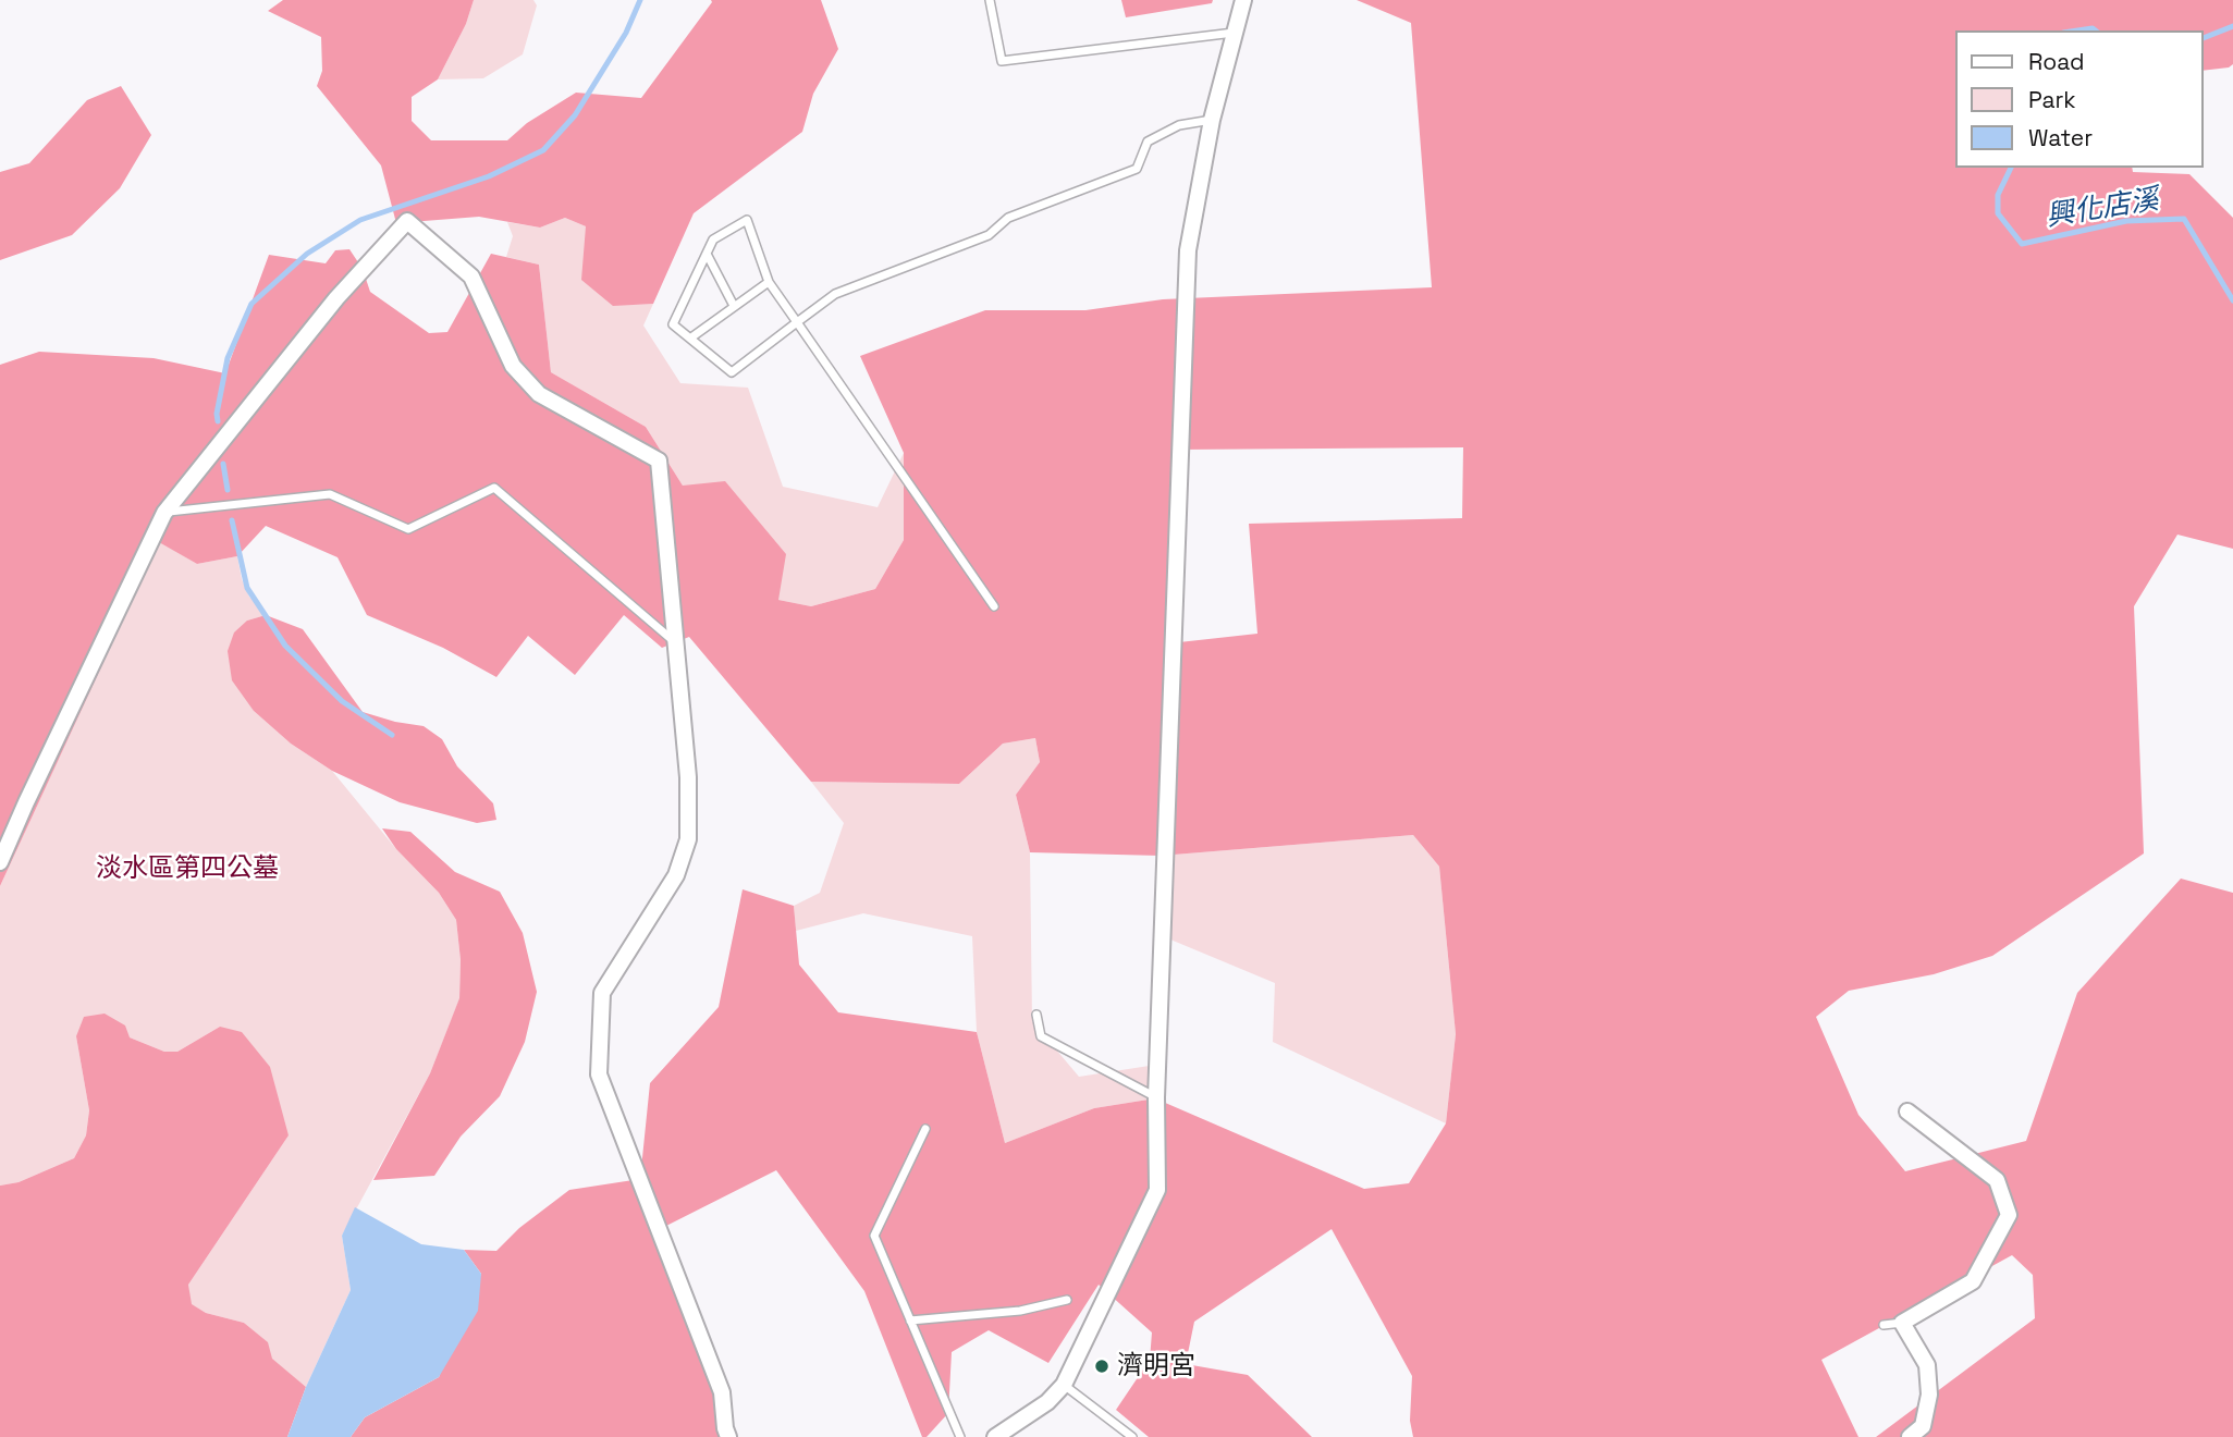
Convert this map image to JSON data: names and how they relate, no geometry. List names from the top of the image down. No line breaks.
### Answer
{"water":["興化店溪"],"parks":["淡水區第四公墓"],"places":["濟明宮"],"legend":["Road","Park","Water"]}
